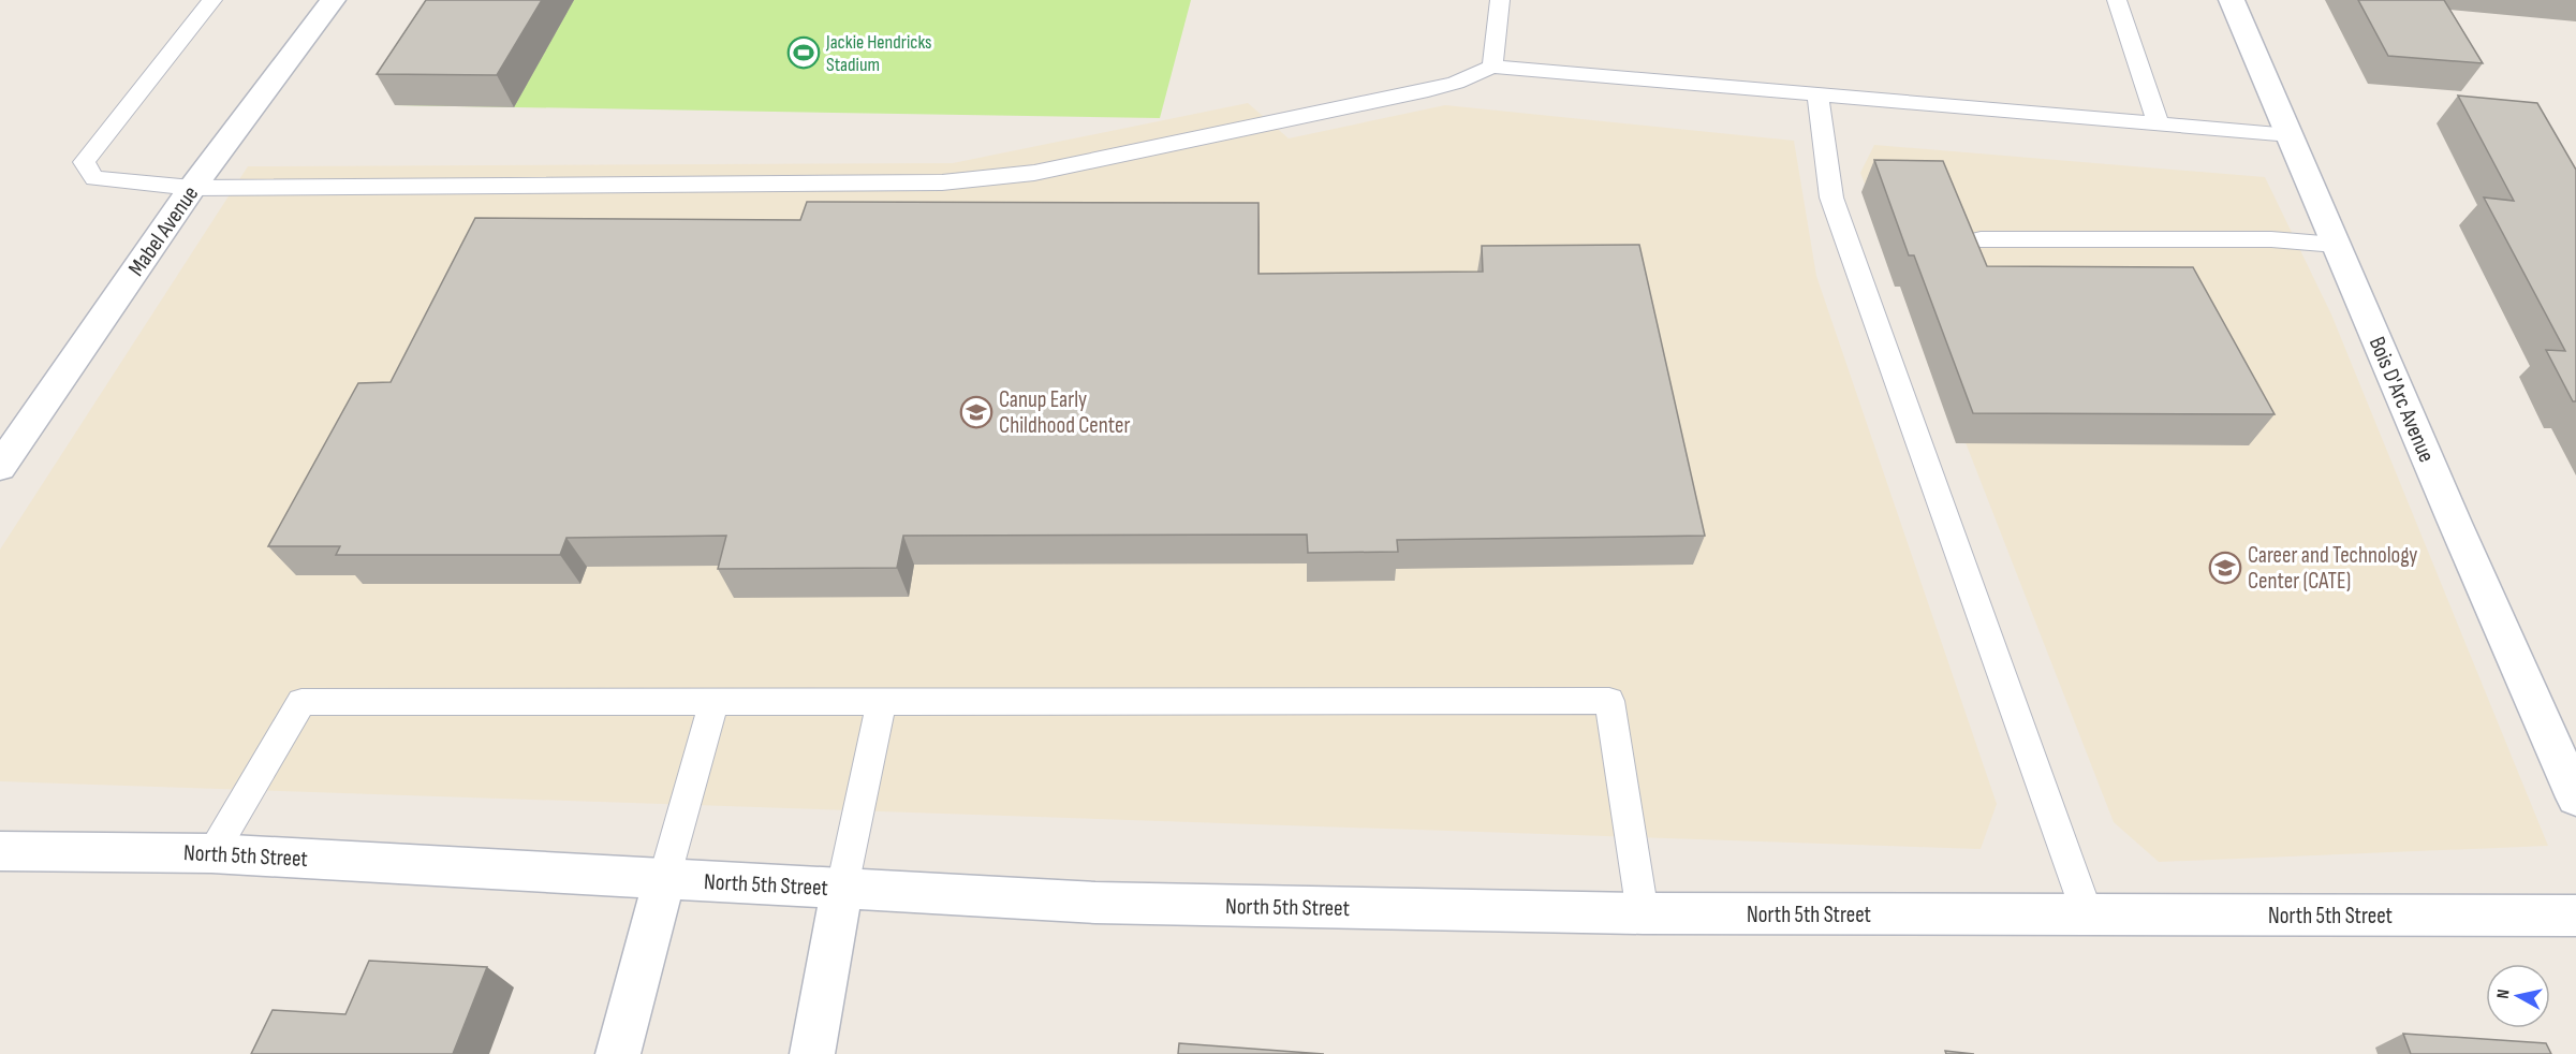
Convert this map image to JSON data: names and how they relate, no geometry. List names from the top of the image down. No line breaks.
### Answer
{"streets":{"street":["Mabel Avenue","Bois D'Arc Avenue","North 5th Street"]},"places":{"sports":["Jackie Hendricks Stadium"],"school or university":["Canup Early Childhood Center","Career and Technology Center (CATE)"]},"north":"left"}
